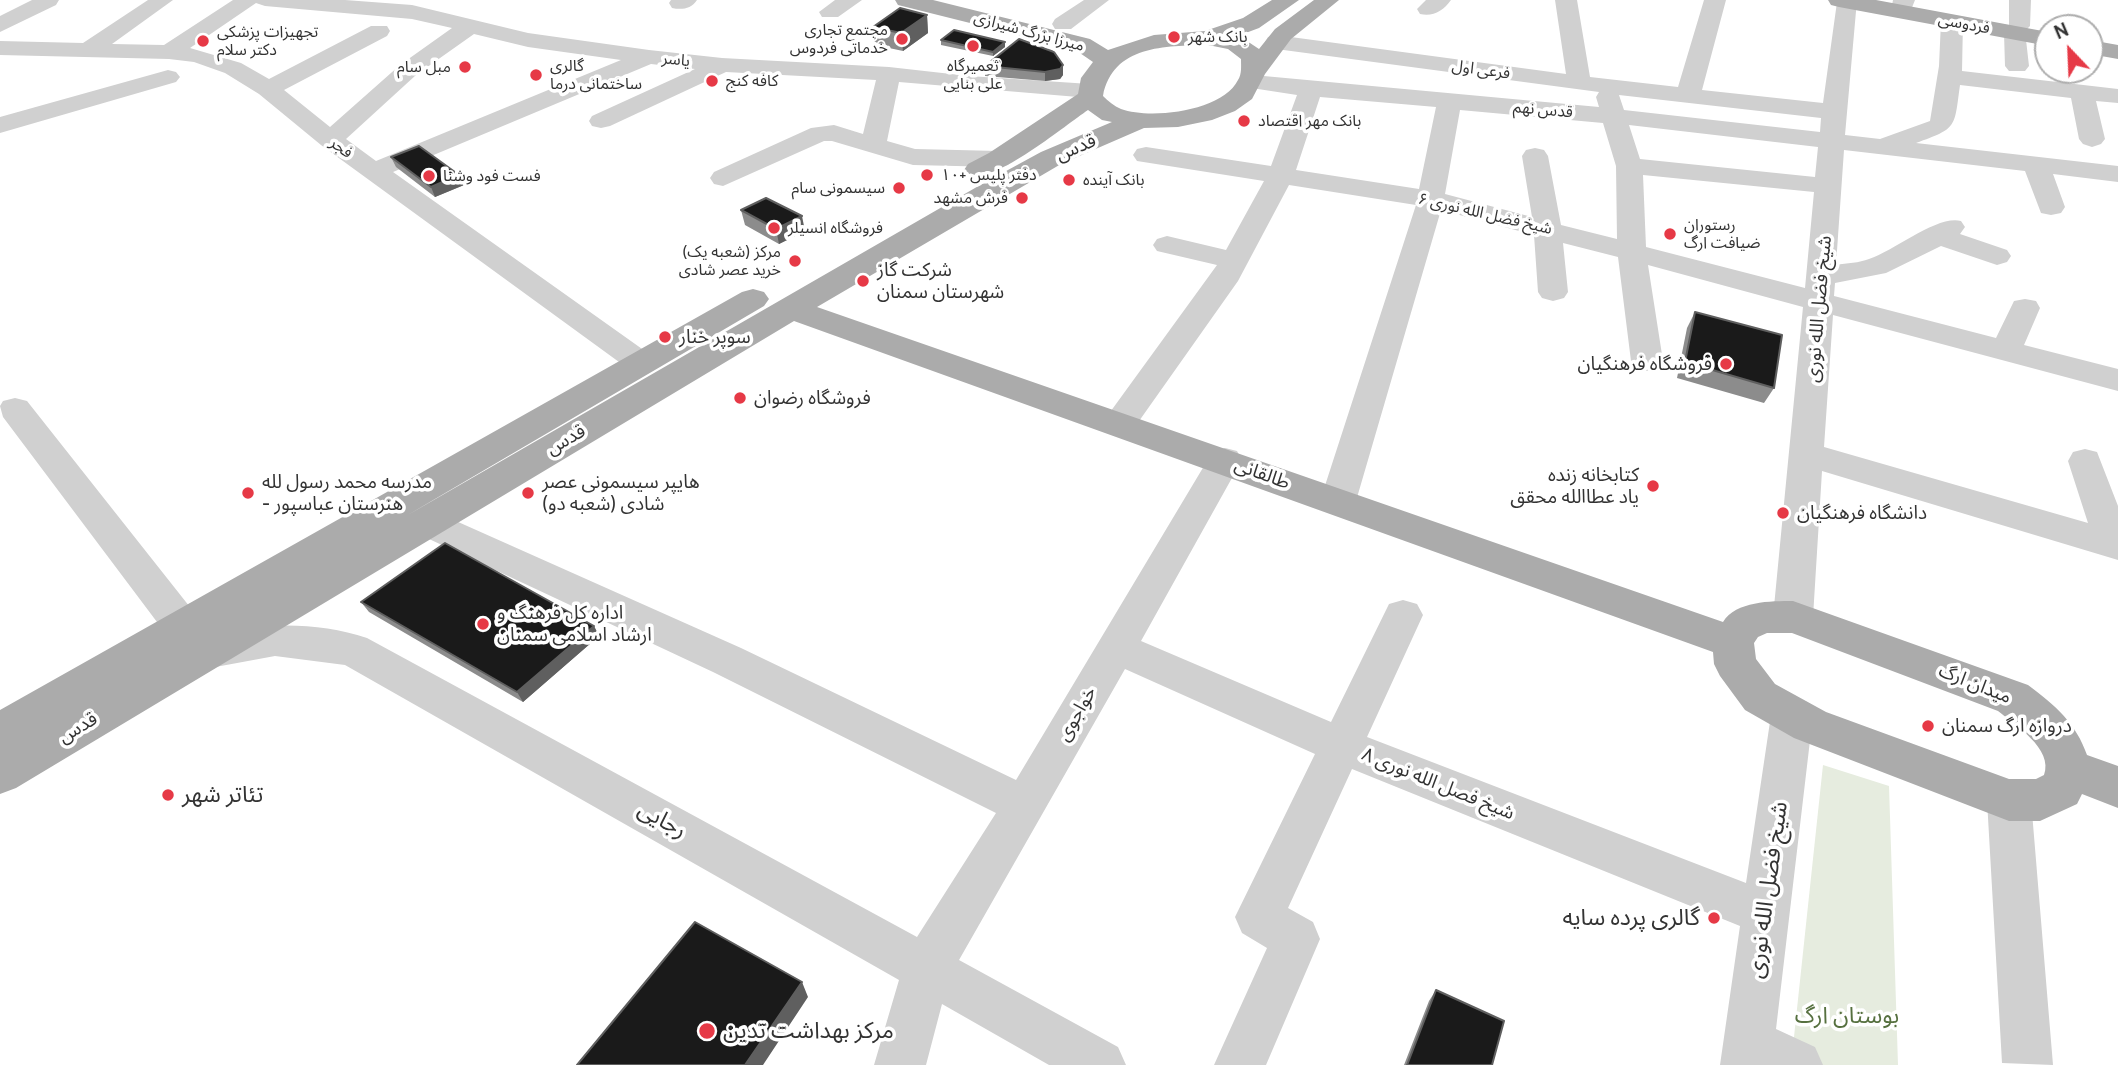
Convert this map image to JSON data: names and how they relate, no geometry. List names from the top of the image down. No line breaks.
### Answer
{"streets":{"main road":["فردوسی","میرزا بزرگ شیرازی","قدس","طالقانی","میدان ارگ"],"street":["یاسر","فرعی اول","قدس نهم","فجر","شیخ فضل الله نوری ۶","شیخ فضل الله نوری","خواجوی","شیخ فصل الله نوری ۸","رجایی"]},"crossings":[["فردوسی","شیخ فضل الله نوری"],["یاسر","قدس"],["فرعی اول","قدس نهم"],["فرعی اول","شیخ فضل الله نوری"],["قدس نهم","شیخ فضل الله نوری"],["فجر","قدس"],["قدس","طالقانی"],["قدس","رجایی"],["شیخ فضل الله نوری ۶","شیخ فضل الله نوری"],["شیخ فضل الله نوری","میدان ارگ"],["شیخ فضل الله نوری","شیخ فصل الله نوری ۸"],["طالقانی","میدان ارگ"],["طالقانی","خواجوی"],["خواجوی","شیخ فصل الله نوری ۸"],["خواجوی","رجایی"]],"parks":["بوستان ارگ"],"places":["بانک شهر","مجتمع تجاری خدماتی فردوس","تجهیزات پزشکی دکتر سلام","تعمیرگاه علی بنایی","مبل سام","گالری ساختمانی درما","کافه کنج","بانک مهر اقتصاد","دفتر پلیس +۱۰","فست فود وشنا","بانک آینده","سیسمونی سام","فرش مشهد","فروشگاه انسیلر","رستوران ضیافت ارگ","(شعبه یک) مرکز خرید عصر شادی","شرکت گاز شهرستان سمنان","سوپر خنار","فروشگاه فرهنگیان","فروشگاه رضوان","کتابخانه زنده یاد عطاالله محقق","مدرسه محمد رسول لله - هنرستان عباسپور","هایپر سیسمونی عصر شادی (شعبه دو)","دانشگاه فرهنگیان","اداره کل فرهنگ و ارشاد اسلامی سمنان","دروازه ارگ سمنان","تئاتر شهر","گالری پرده سایه","مرکز بهداشت تدین"],"north":"top left"}
